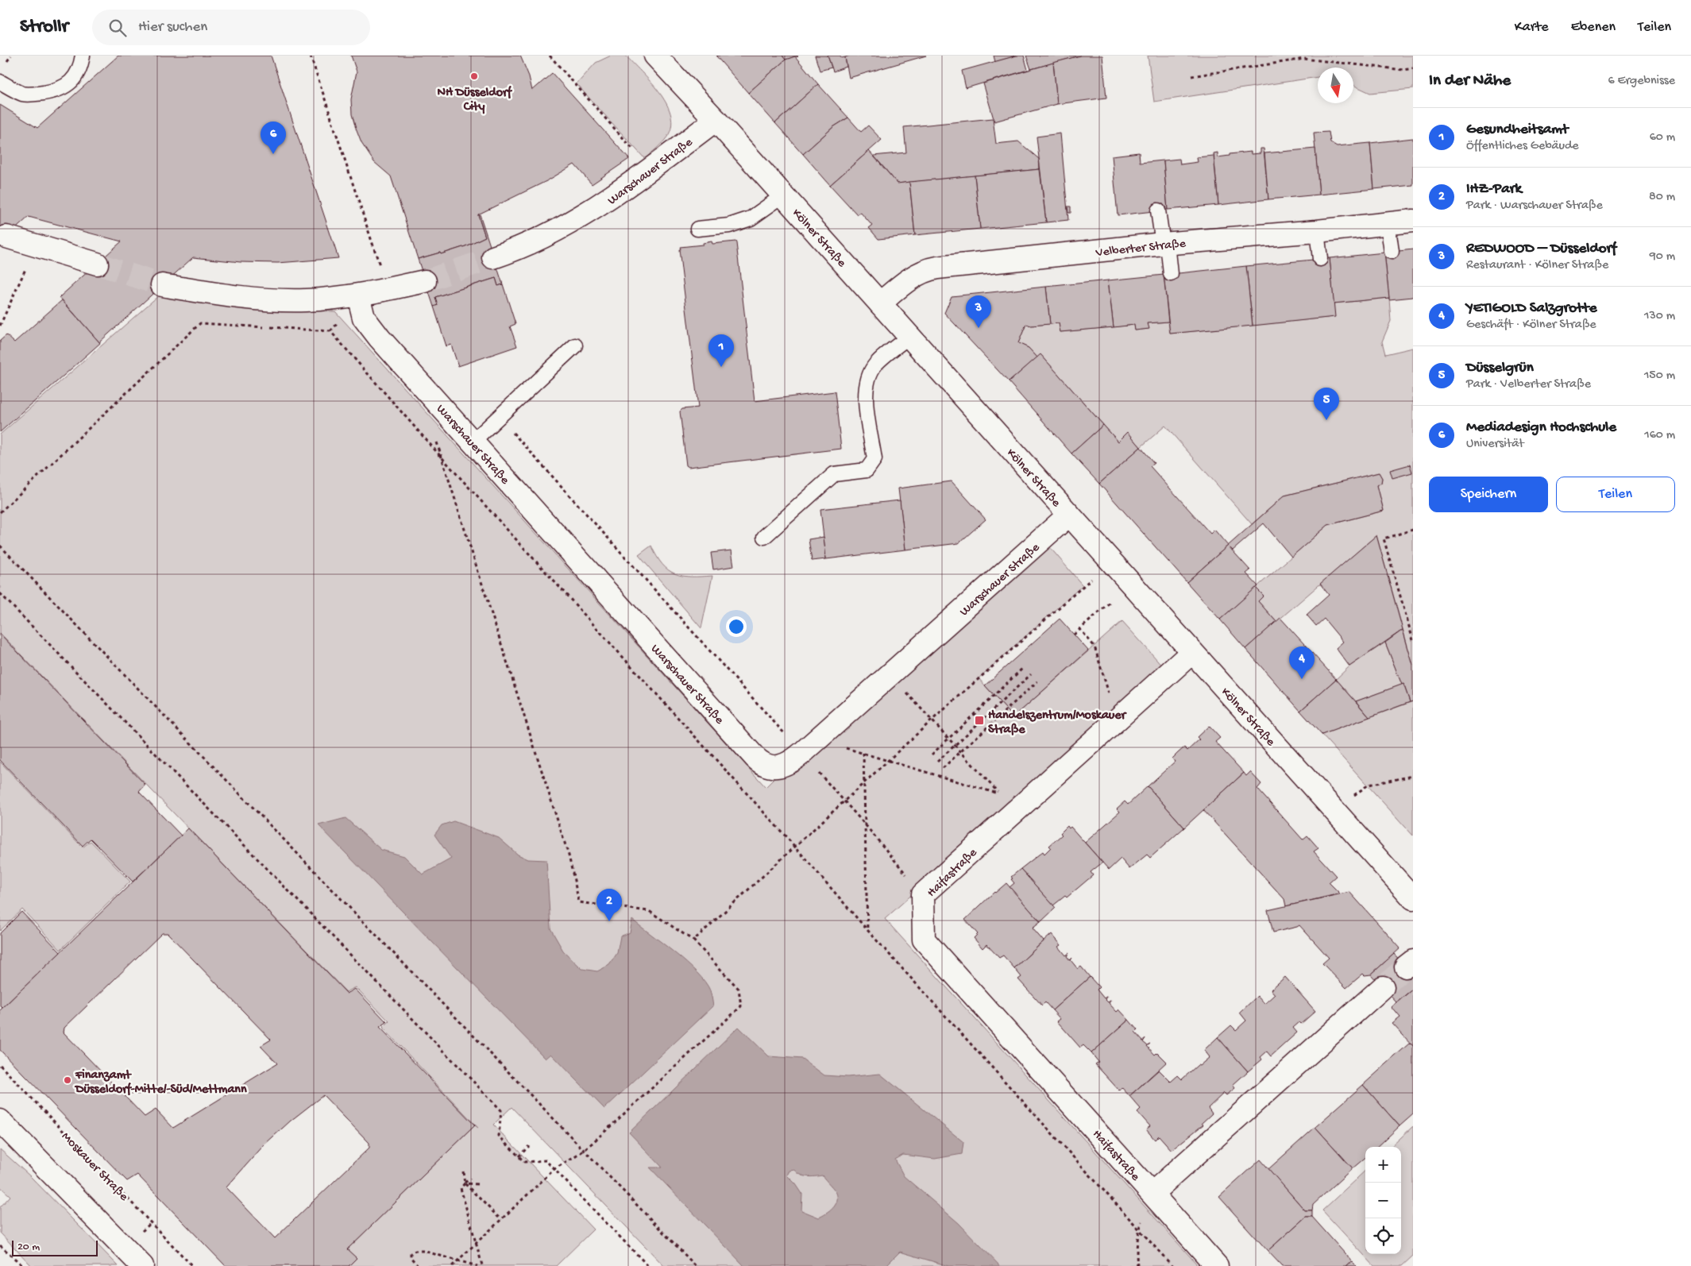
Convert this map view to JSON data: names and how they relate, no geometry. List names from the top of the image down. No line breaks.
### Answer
{"streets":{"street":["Warschauer Straße","Kölner Straße","Velberter Straße","Haifastraße"],"path":["Moskauer Straße"]},"crossings":[["Warschauer Straße","Kölner Straße"],["Kölner Straße","Velberter Straße"],["Kölner Straße","Haifastraße"]],"places":{"other":["NH Düsseldorf City","Finanzamt Düsseldorf-Mitte/-Süd/Mettmann"],"transit":["Handelszentrum/Moskauer Straße"]},"scale_bar":"20 m","north":"bottom","page":{"header":"Strollr","search":"Hier suchen","nav":["Karte","Ebenen","Teilen"],"heading":["In der Nähe","6 Ergebnisse"],"list":[{"mark":"1","name":"Gesundheitsamt","note":"Öffentliches Gebäude","value":"60 m"},{"mark":"2","name":"IHZ-Park","note":"Park · Warschauer Straße","value":"80 m"},{"mark":"3","name":"REDWOOD – Düsseldorf","note":"Restaurant · Kölner Straße","value":"90 m"},{"mark":"4","name":"YETIGOLD Salzgrotte","note":"Geschäft · Kölner Straße","value":"130 m"},{"mark":"5","name":"Düsselgrün","note":"Park · Velberter Straße","value":"150 m"},{"mark":"6","name":"Mediadesign Hochschule","note":"Universität","value":"160 m"}],"pins":["6","3","1","5","4","2"],"buttons":["Speichern","Teilen"],"map_buttons":["+","−"],"scale":"20 m"}}
